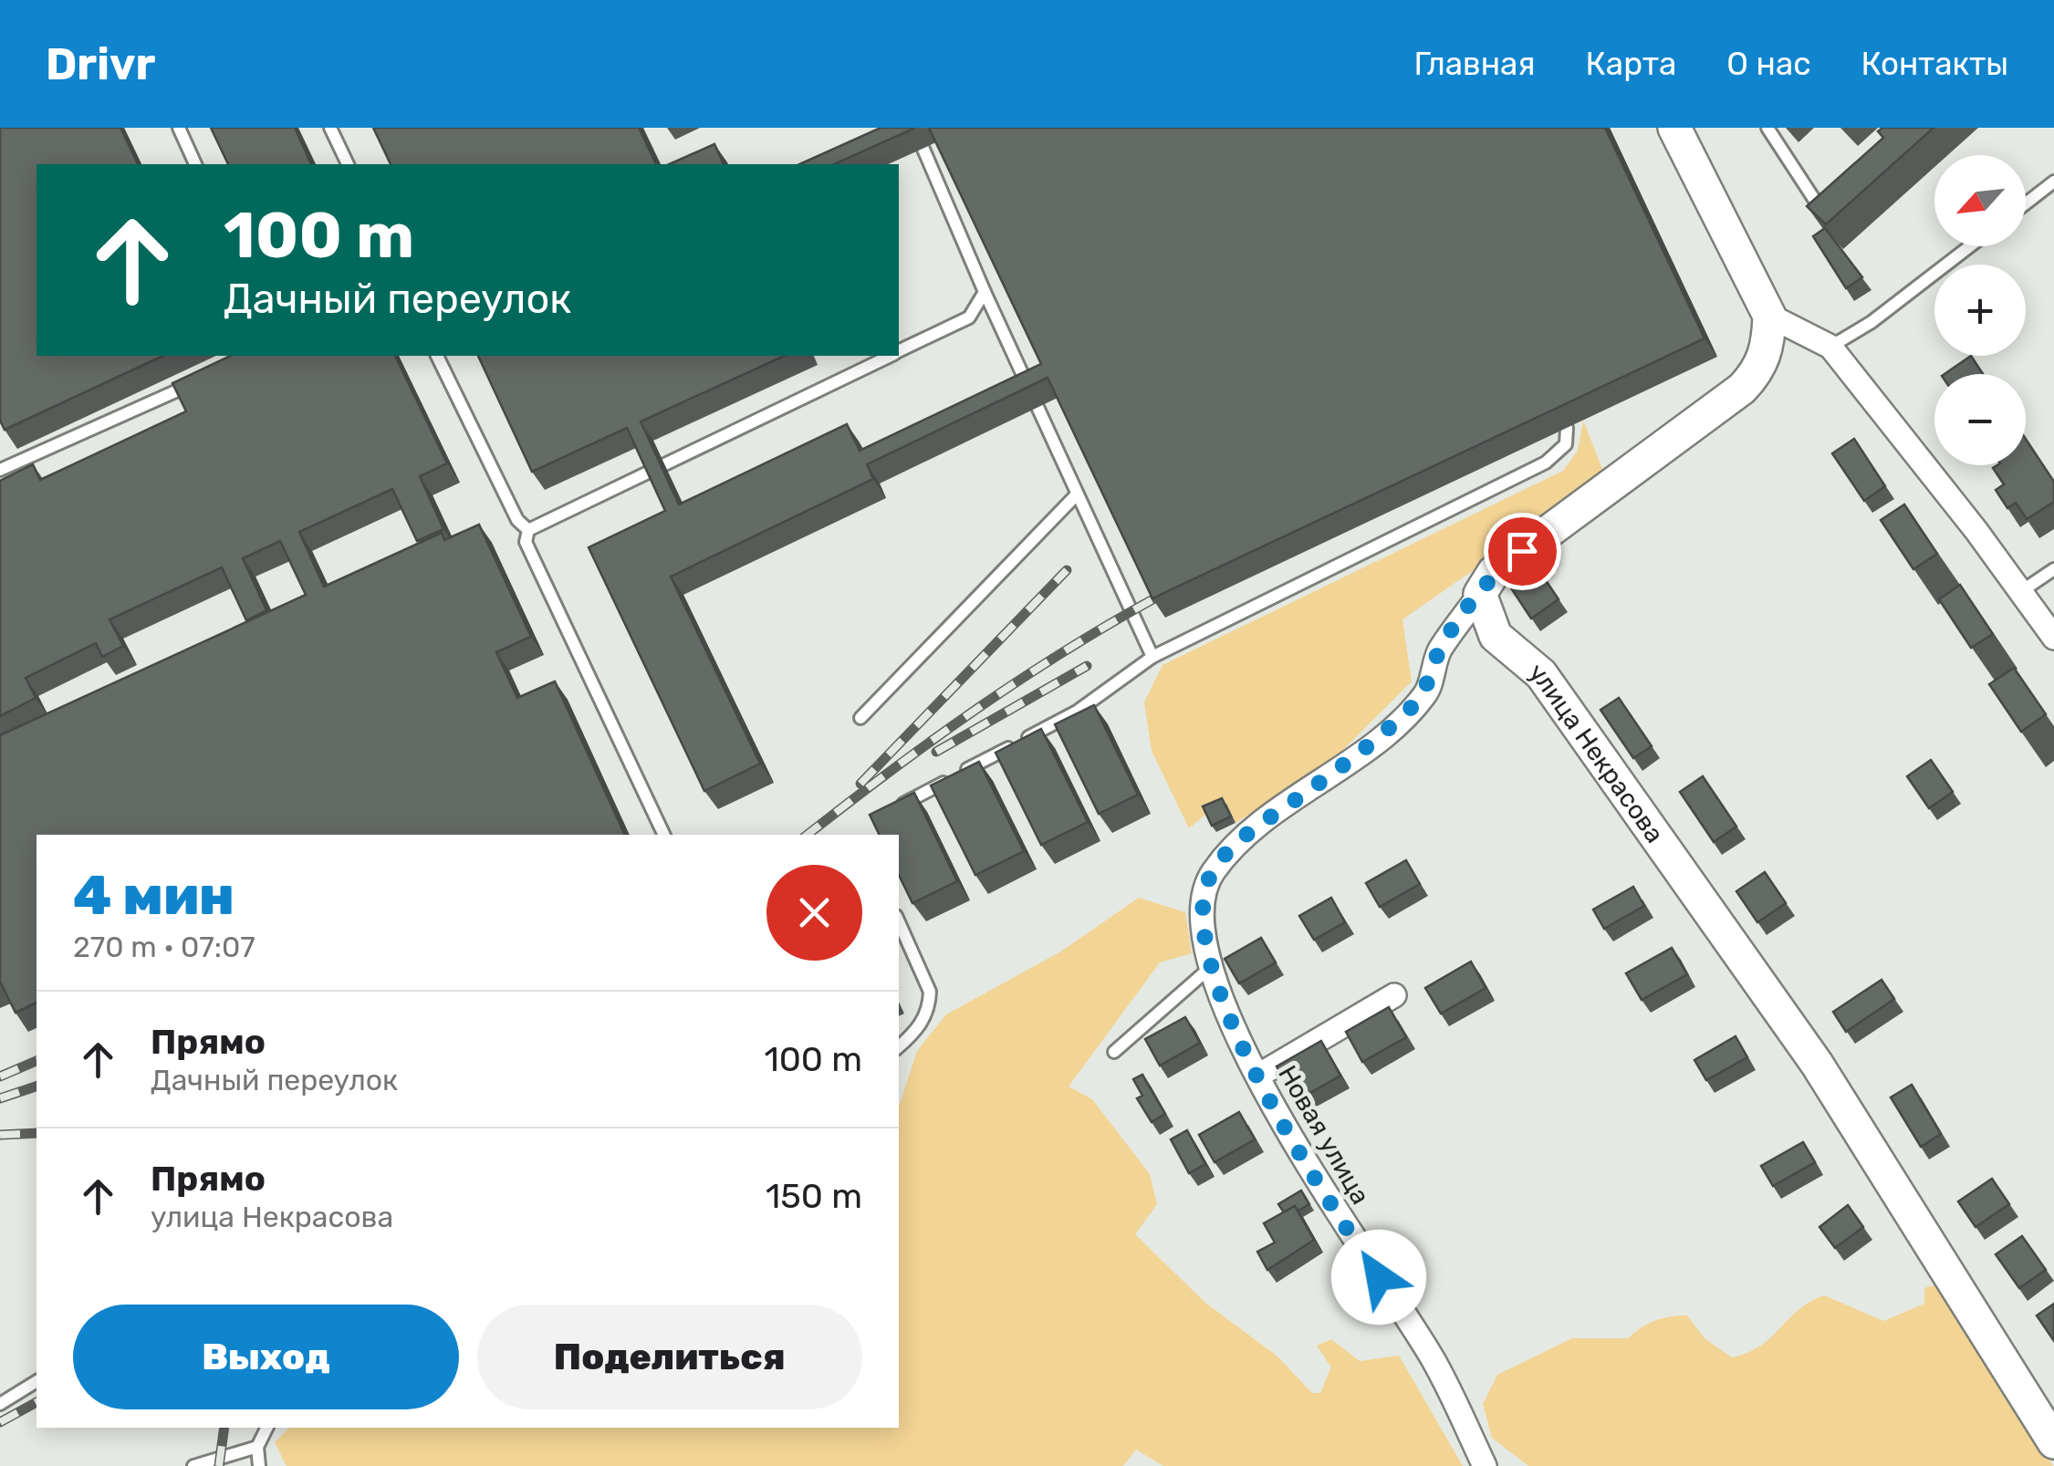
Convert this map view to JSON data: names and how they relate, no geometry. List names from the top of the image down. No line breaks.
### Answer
{"streets":{"main road":["улица Некрасова"],"street":["Новая улица"]},"crossings":[["улица Некрасова","Новая улица"]],"north":"bottom left","page":{"header":"Drivr","nav":["Главная","Карта","О нас","Контакты"],"map_buttons":["+","−"],"turn":["100 m","Дачный переулок"],"heading":["4 мин","270 m · 07:07"],"list":[{"name":"Прямо","note":"Дачный переулок","value":"100 m"},{"name":"Прямо","note":"улица Некрасова","value":"150 m"}],"buttons":["Выход","Поделиться"]}}
